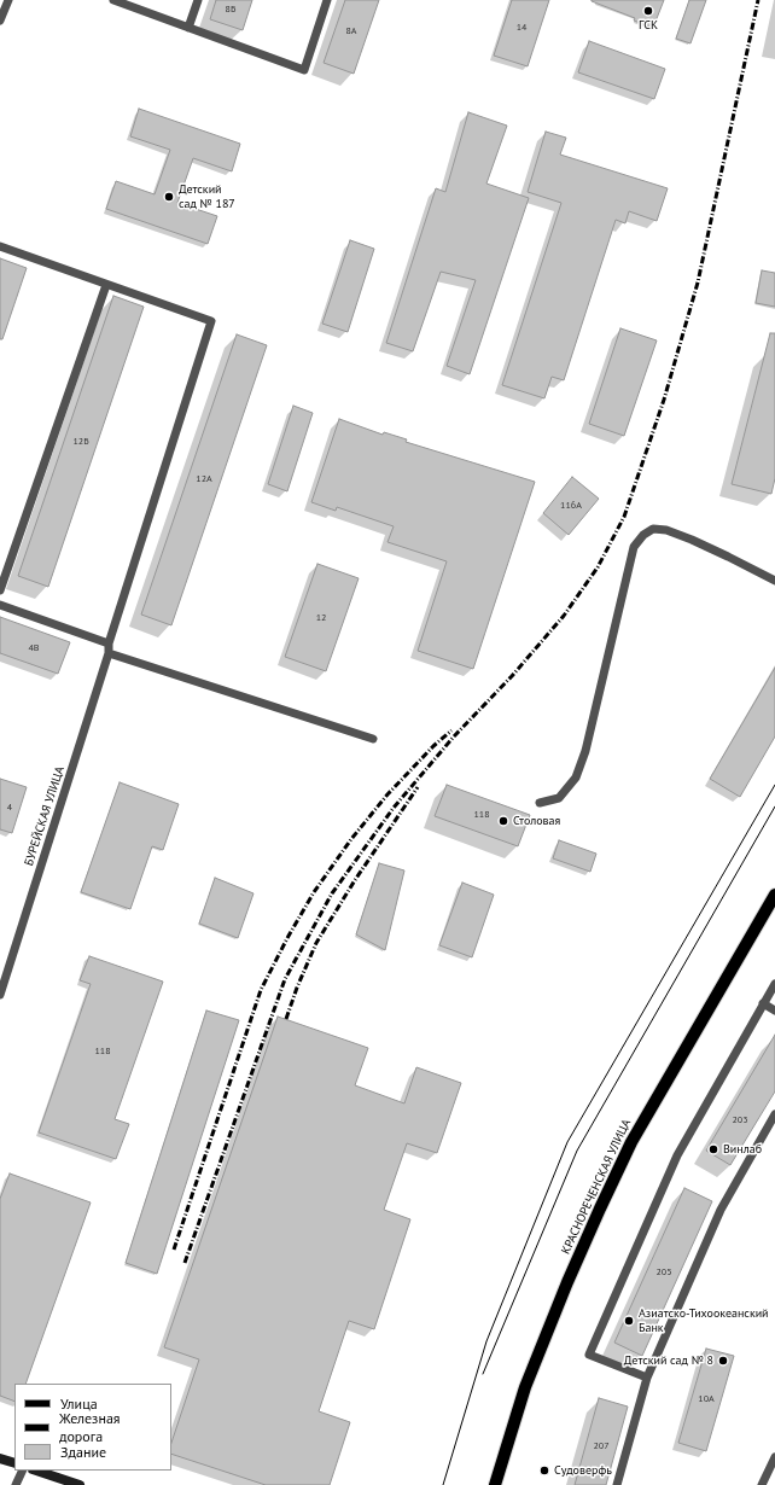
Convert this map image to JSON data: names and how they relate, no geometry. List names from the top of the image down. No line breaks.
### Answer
{"streets":{"main road":["КРАСНОРЕЧЕНСКАЯ УЛИЦА"],"lane":["БУРЕЙСКАЯ УЛИЦА"]},"places":["ГСК","Детский сад № 187","Столовая","Винлаб","Азиатско-Тихоокеанский Банк","Детский сад № 8","Судоверфь"],"house_numbers":["8Б","14","8А","12Б","12А","116А","12","4В","4","118","118","203","205","10А","207"],"legend":["Улица","Железная дорога","Здание"]}
